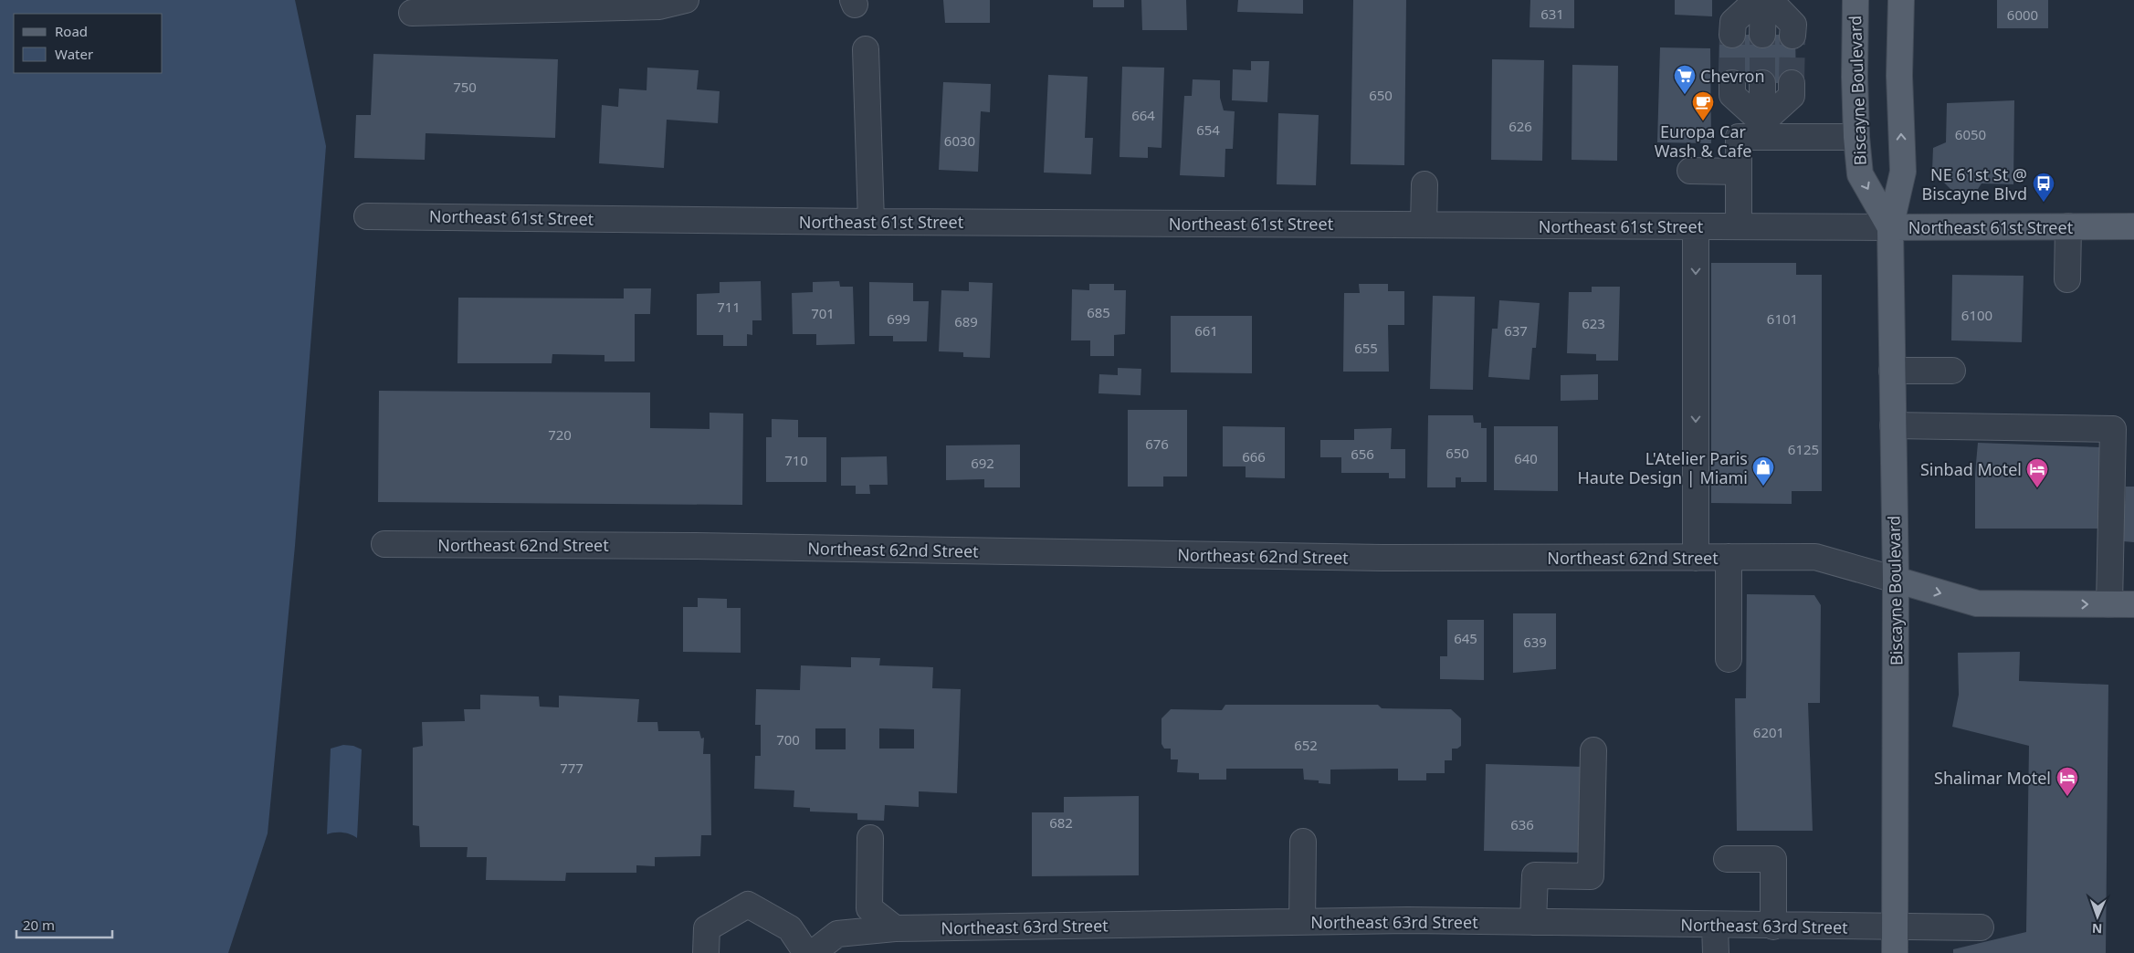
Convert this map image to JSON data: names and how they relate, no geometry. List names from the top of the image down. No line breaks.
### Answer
{"streets":{"main road":["Biscayne Boulevard","Northeast 61st Street","Northeast 62nd Street"],"street":["Northeast 63rd Street"]},"crossings":[["Biscayne Boulevard","Northeast 61st Street"],["Biscayne Boulevard","Northeast 62nd Street"],["Biscayne Boulevard","Northeast 63rd Street"]],"places":{"supermarket":["Chevron"],"cafe":["Europa Car Wash & Cafe"],"bus stop":["NE 61st St @ Biscayne Blvd"],"shop":["L'Atelier Paris Haute Design | Miami"],"hotel":["Sinbad Motel","Shalimar Motel"]},"house_numbers":["631","6000","750","650","664","626","654","6050","6030","711","685","701","6100","699","6101","689","623","661","637","655","720","676","6125","650","656","666","640","710","692","645","639","6201","700","652","777","682","636"],"legend":["Road","Water"],"scale_bar":"20 m","north":"bottom"}
